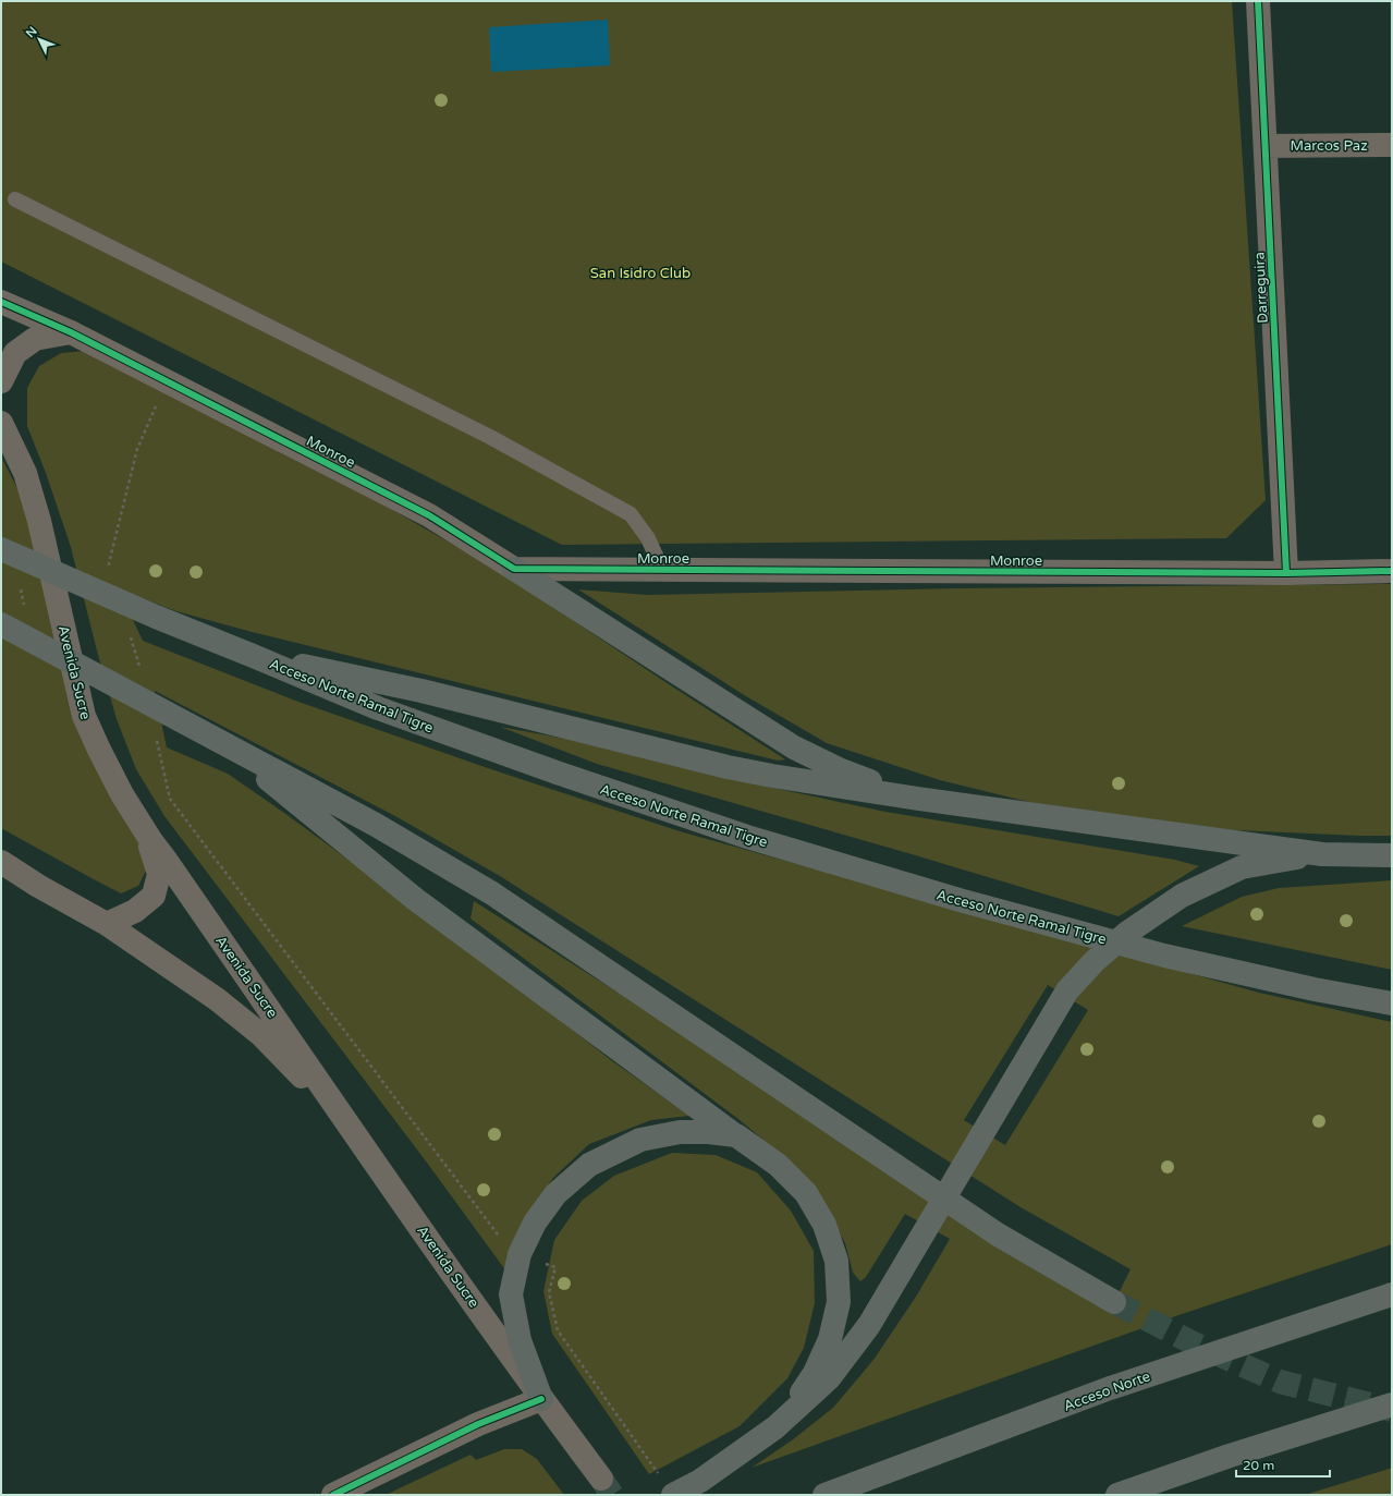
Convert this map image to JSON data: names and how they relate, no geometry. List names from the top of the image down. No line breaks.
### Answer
{"streets":{"highway":["Acceso Norte Ramal Tigre","Acceso Norte"],"main road":["Avenida Sucre"],"street":["Marcos Paz","Darreguira","Monroe"]},"crossings":[["Marcos Paz","Darreguira"],["Darreguira","Monroe"]],"parks":["San Isidro Club"],"scale_bar":"20 m","north":"top left"}
